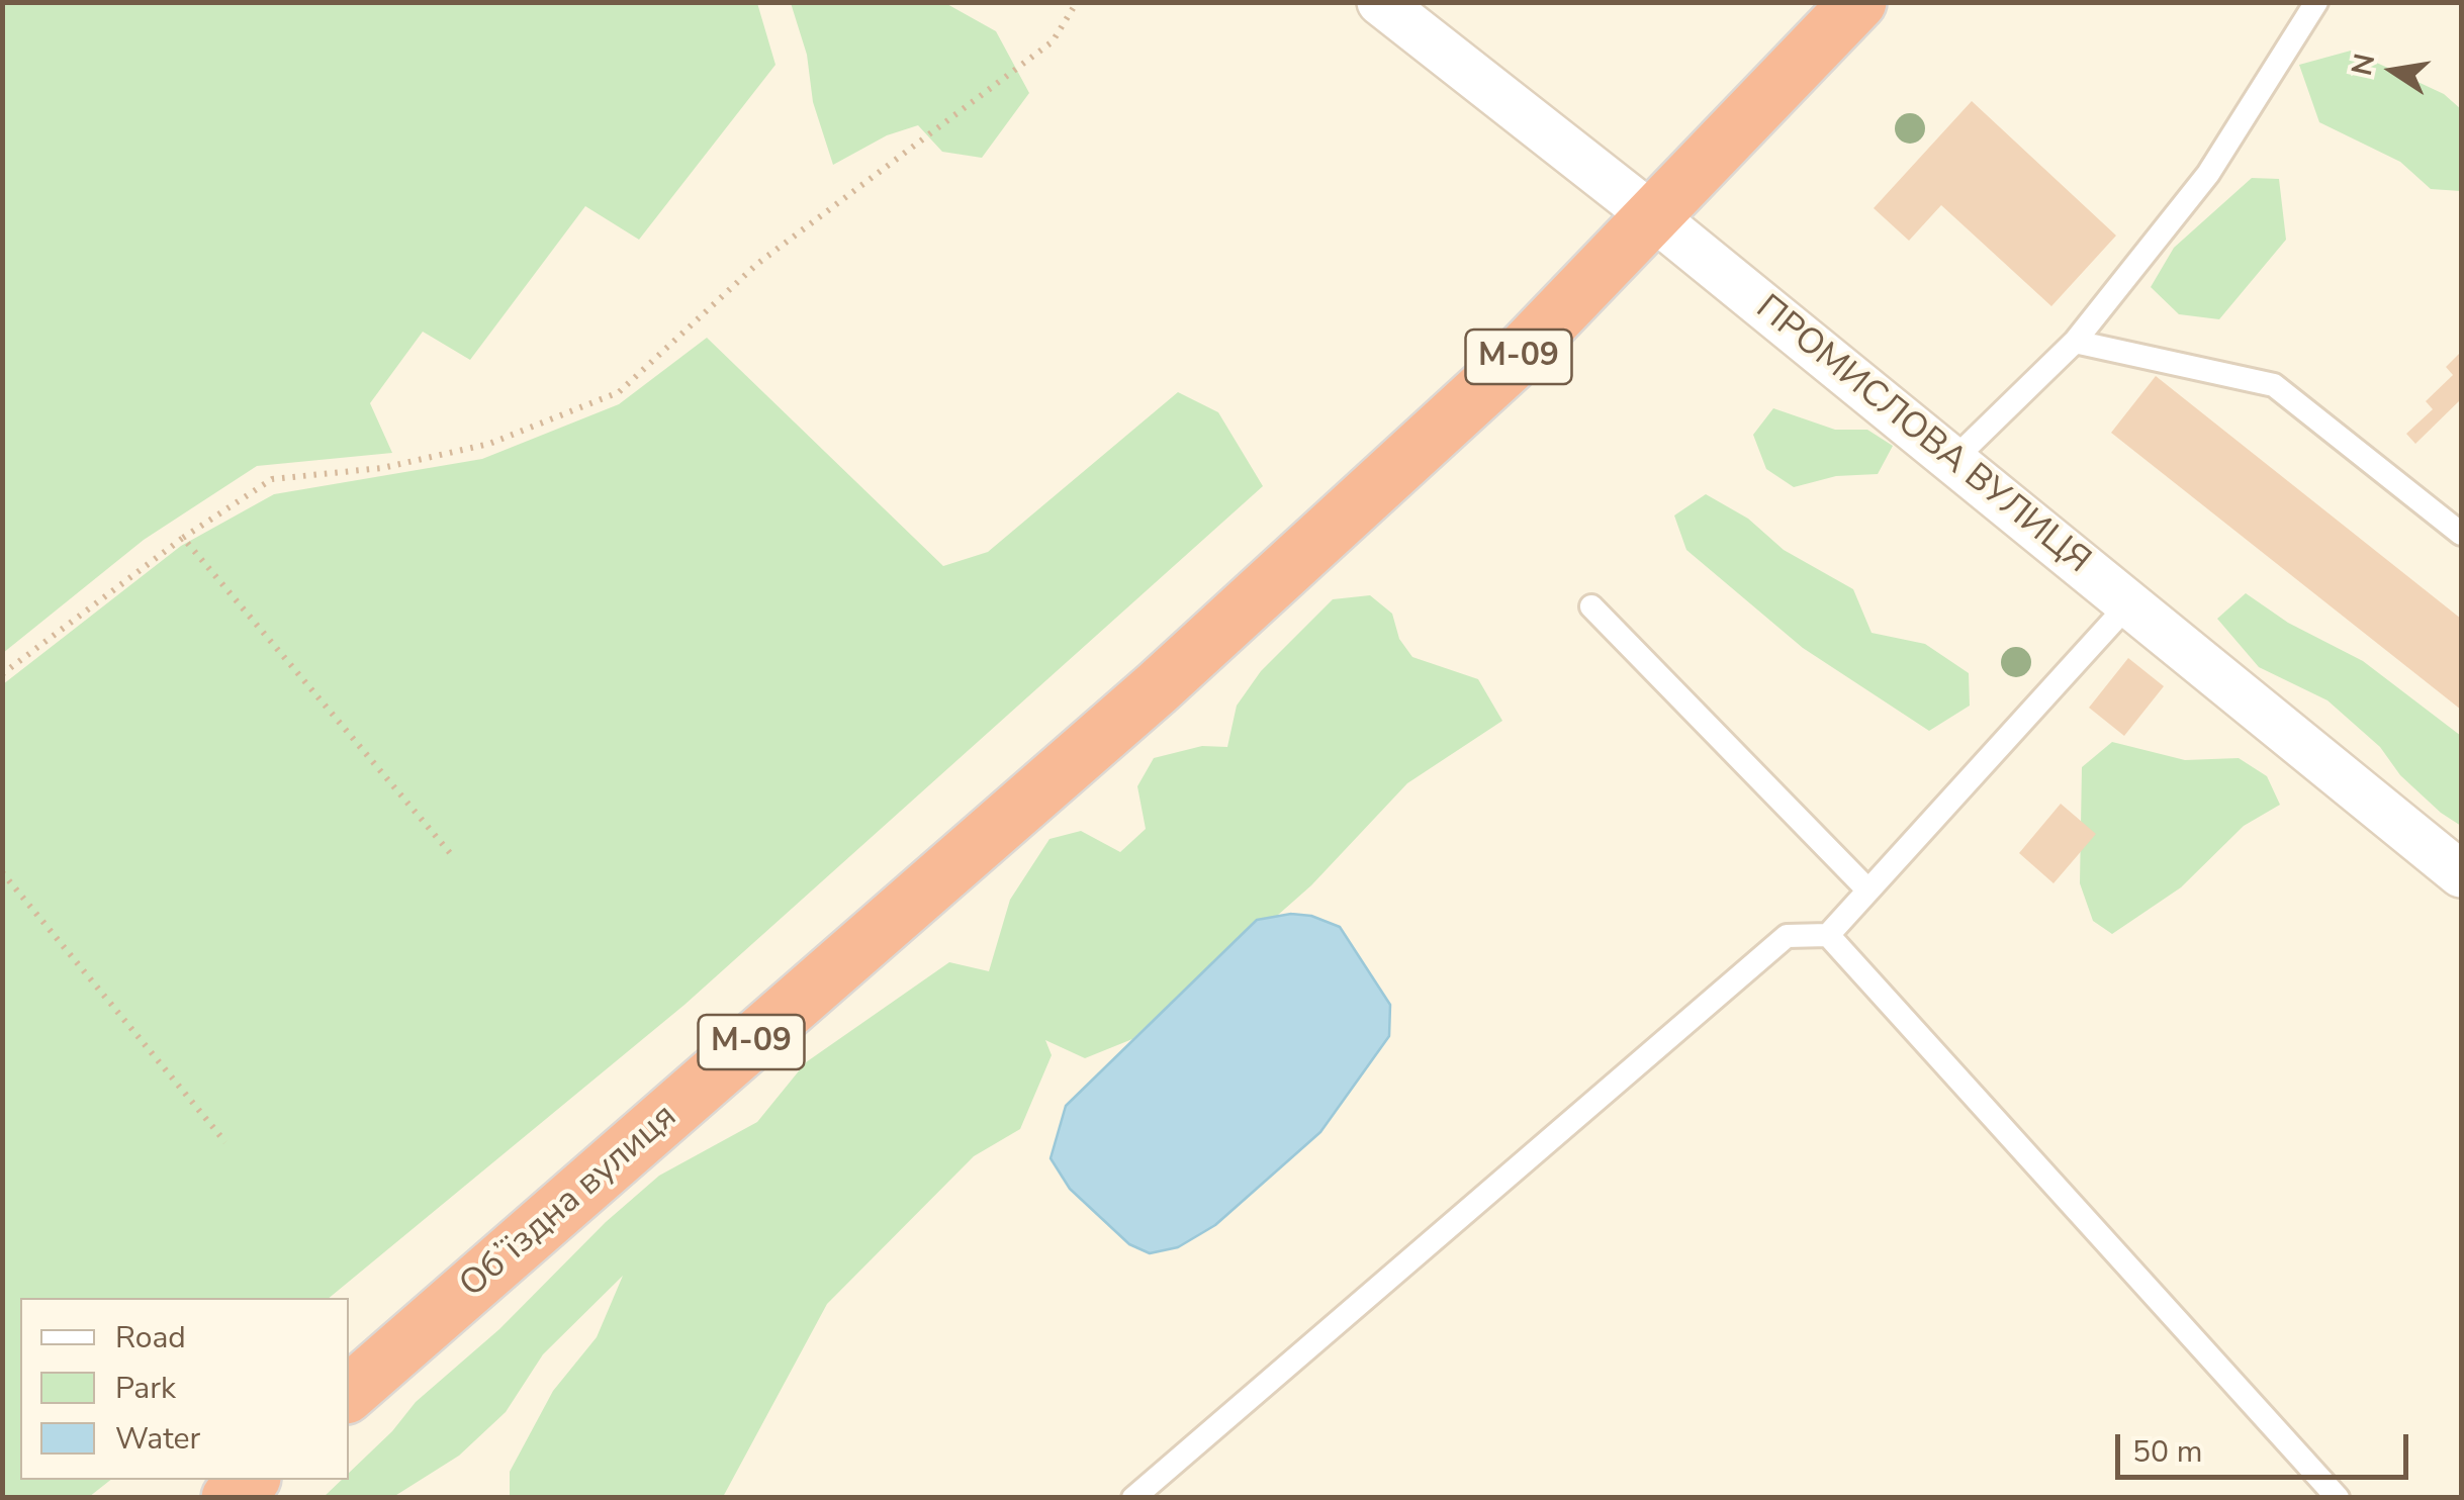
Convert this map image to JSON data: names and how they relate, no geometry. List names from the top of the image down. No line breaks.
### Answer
{"streets":{"highway":["М-09","Обʼїздна вулиця"],"street":["ПРОМИСЛОВА ВУЛИЦЯ"]},"crossings":[["М-09","ПРОМИСЛОВА ВУЛИЦЯ"],["М-09","Обʼїздна вулиця"],["ПРОМИСЛОВА ВУЛИЦЯ","Обʼїздна вулиця"]],"legend":["Road","Park","Water"],"scale_bar":"50 m","north":"left"}
